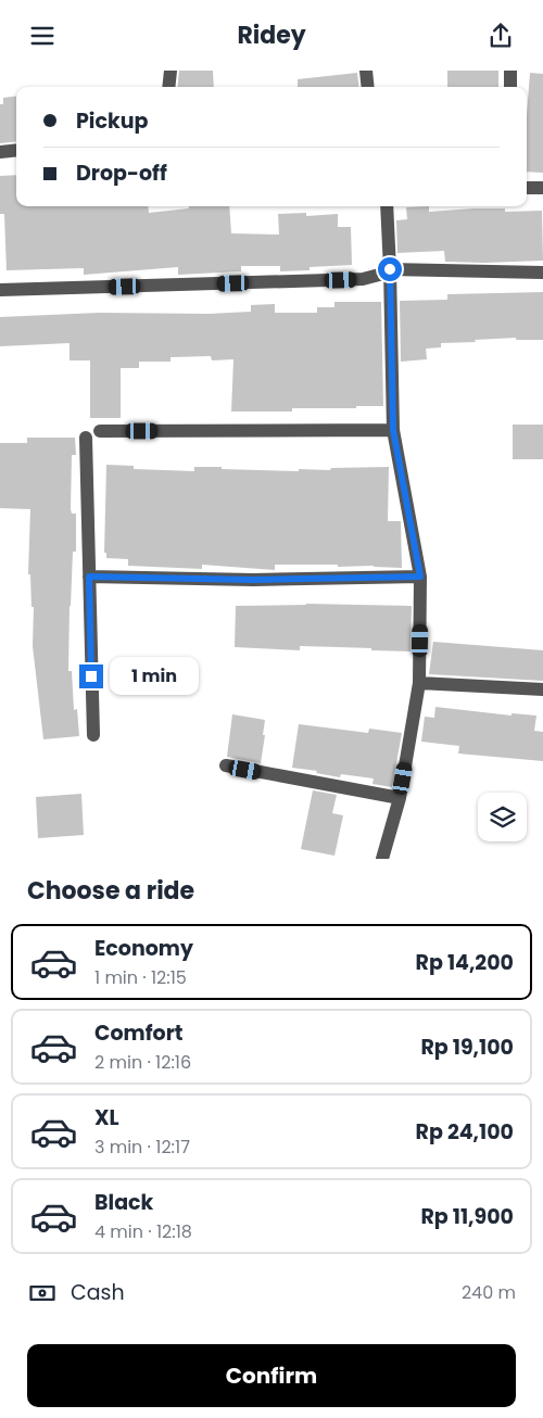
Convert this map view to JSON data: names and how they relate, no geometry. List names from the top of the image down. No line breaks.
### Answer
{"page":{"header":"Ridey","banner":["Pickup","Drop-off"],"bubble":"1 min","heading":"Choose a ride","list":[{"name":"Economy","note":"1 min · 12:15","value":"Rp 14,200"},{"name":"Comfort","note":"2 min · 12:16","value":"Rp 19,100"},{"name":"XL","note":"3 min · 12:17","value":"Rp 24,100"},{"name":"Black","note":"4 min · 12:18","value":"Rp 11,900"}],"pay":["Cash","240 m"],"buttons":"Confirm"}}
